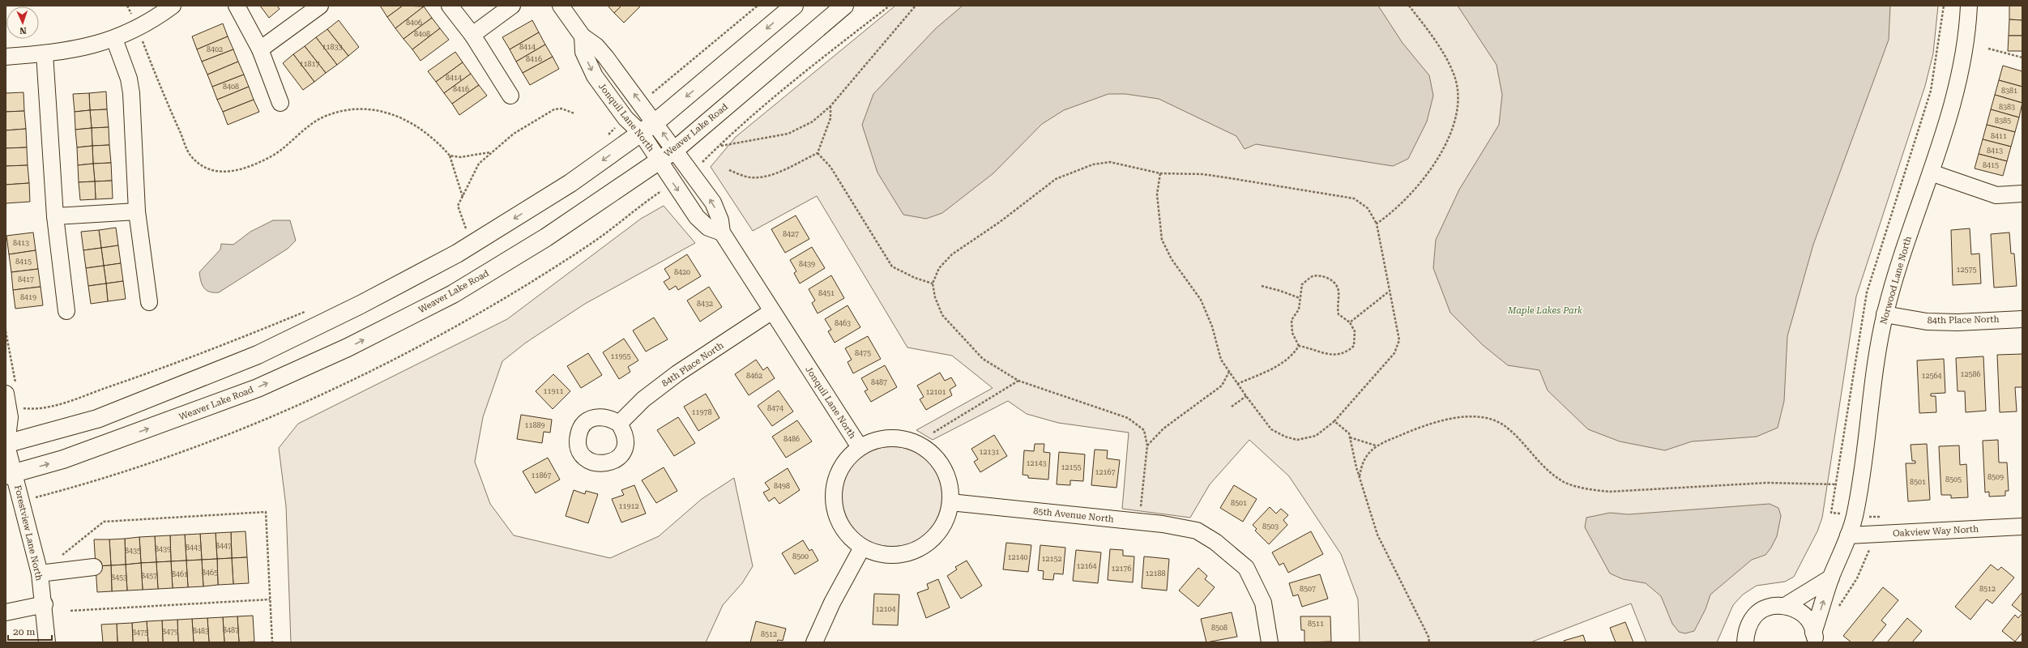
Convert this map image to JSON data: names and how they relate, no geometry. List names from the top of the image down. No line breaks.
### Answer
{"streets":{"main road":["Weaver Lake Road"],"street":["Jonquil Lane North","Norwood Lane North","84th Place North","85th Avenue North","Oakview Way North","Forestview Lane North"]},"crossings":[["Jonquil Lane North","Weaver Lake Road"],["Jonquil Lane North","84th Place North"],["Weaver Lake Road","Forestview Lane North"],["Norwood Lane North","84th Place North"],["Norwood Lane North","Oakview Way North"]],"parks":["Maple Lakes Park"],"house_numbers":["8406","8408","11833","8414","8402","8416","11817","8414","8408","8416","8381","8383","8385","8411","8413","8415","8427","8413","8415","8439","12575","8420","8417","8451","8419","8432","8463","8475","11955","12586","8462","12564","8487","11911","12101","8474","11978","11889","8486","12131","12143","12155","12167","11867","8509","8505","8501","8498","8501","11912","8503","8447","8443","8439","8435","8500","12140","12152","12164","12176","8465","12188","8461","8457","8453","8507","8512","12104","8511","8508","8487","8483","8479","8475","8512"],"scale_bar":"20 m","north":"bottom"}
